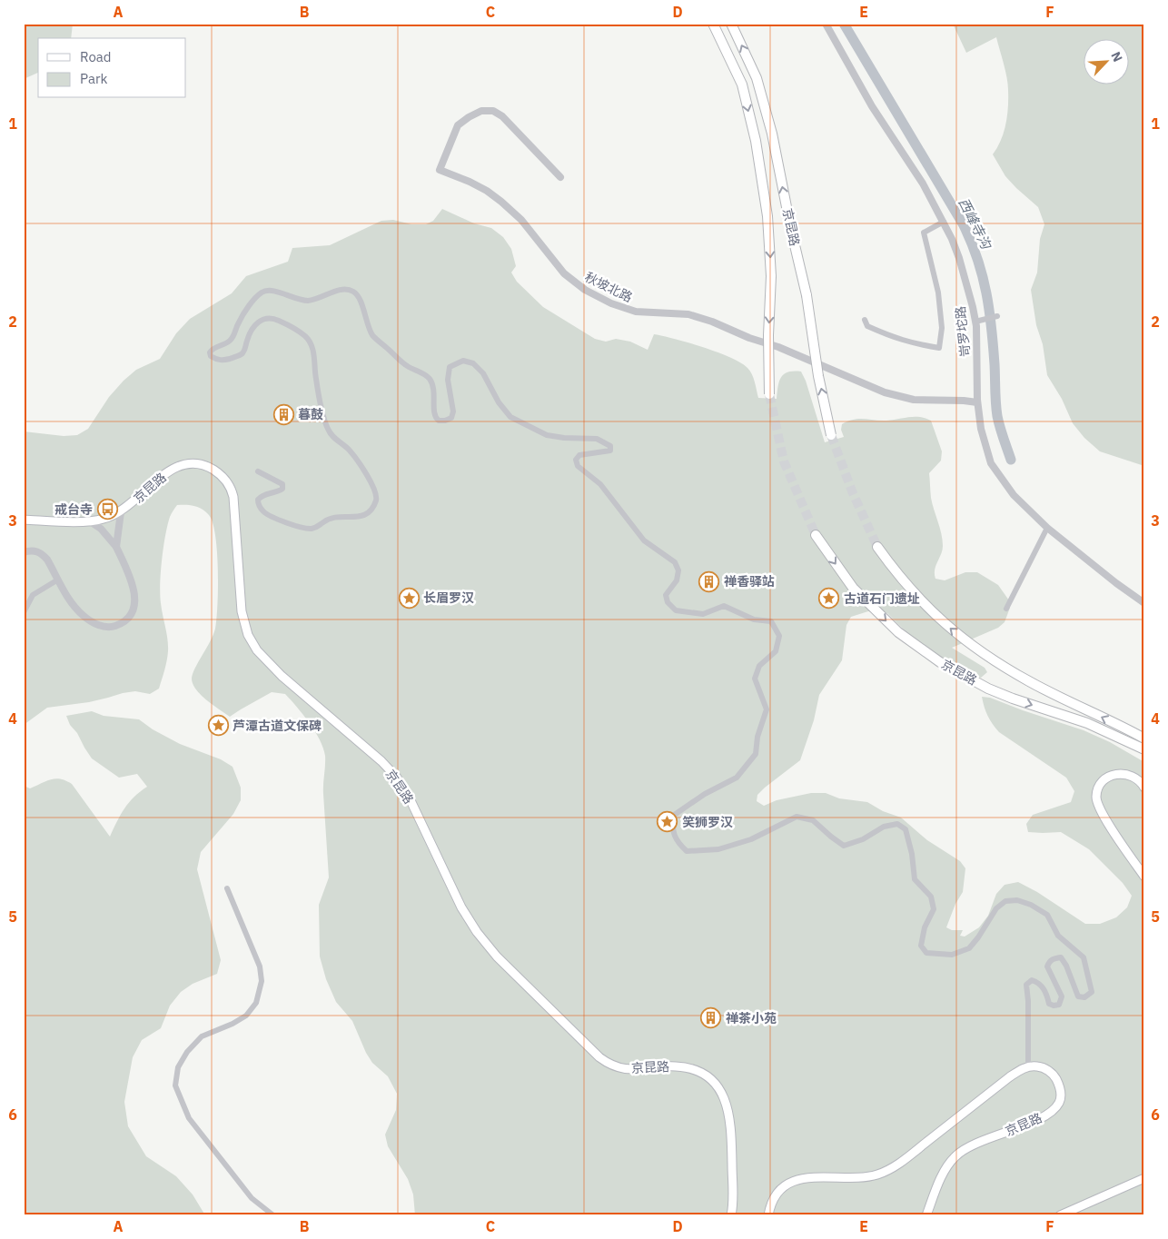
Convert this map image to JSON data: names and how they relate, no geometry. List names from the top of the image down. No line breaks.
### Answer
{"streets":{"highway":["京昆路"],"street":["秋坡北路","岢罗坨路"]},"crossings":[["秋坡北路","岢罗坨路"]],"water":["西峰寺沟"],"places":{"building":["暮鼓","禅香驿站","禅茶小苑"],"bus stop":["戒台寺"],"place":["长眉罗汉","古道石门遗址","芦潭古道文保碑","笑狮罗汉"]},"legend":["Road","Park"],"north":"top right","grid":{"columns":["A","B","C","D","E","F"],"rows":["1","2","3","4","5","6"]}}
